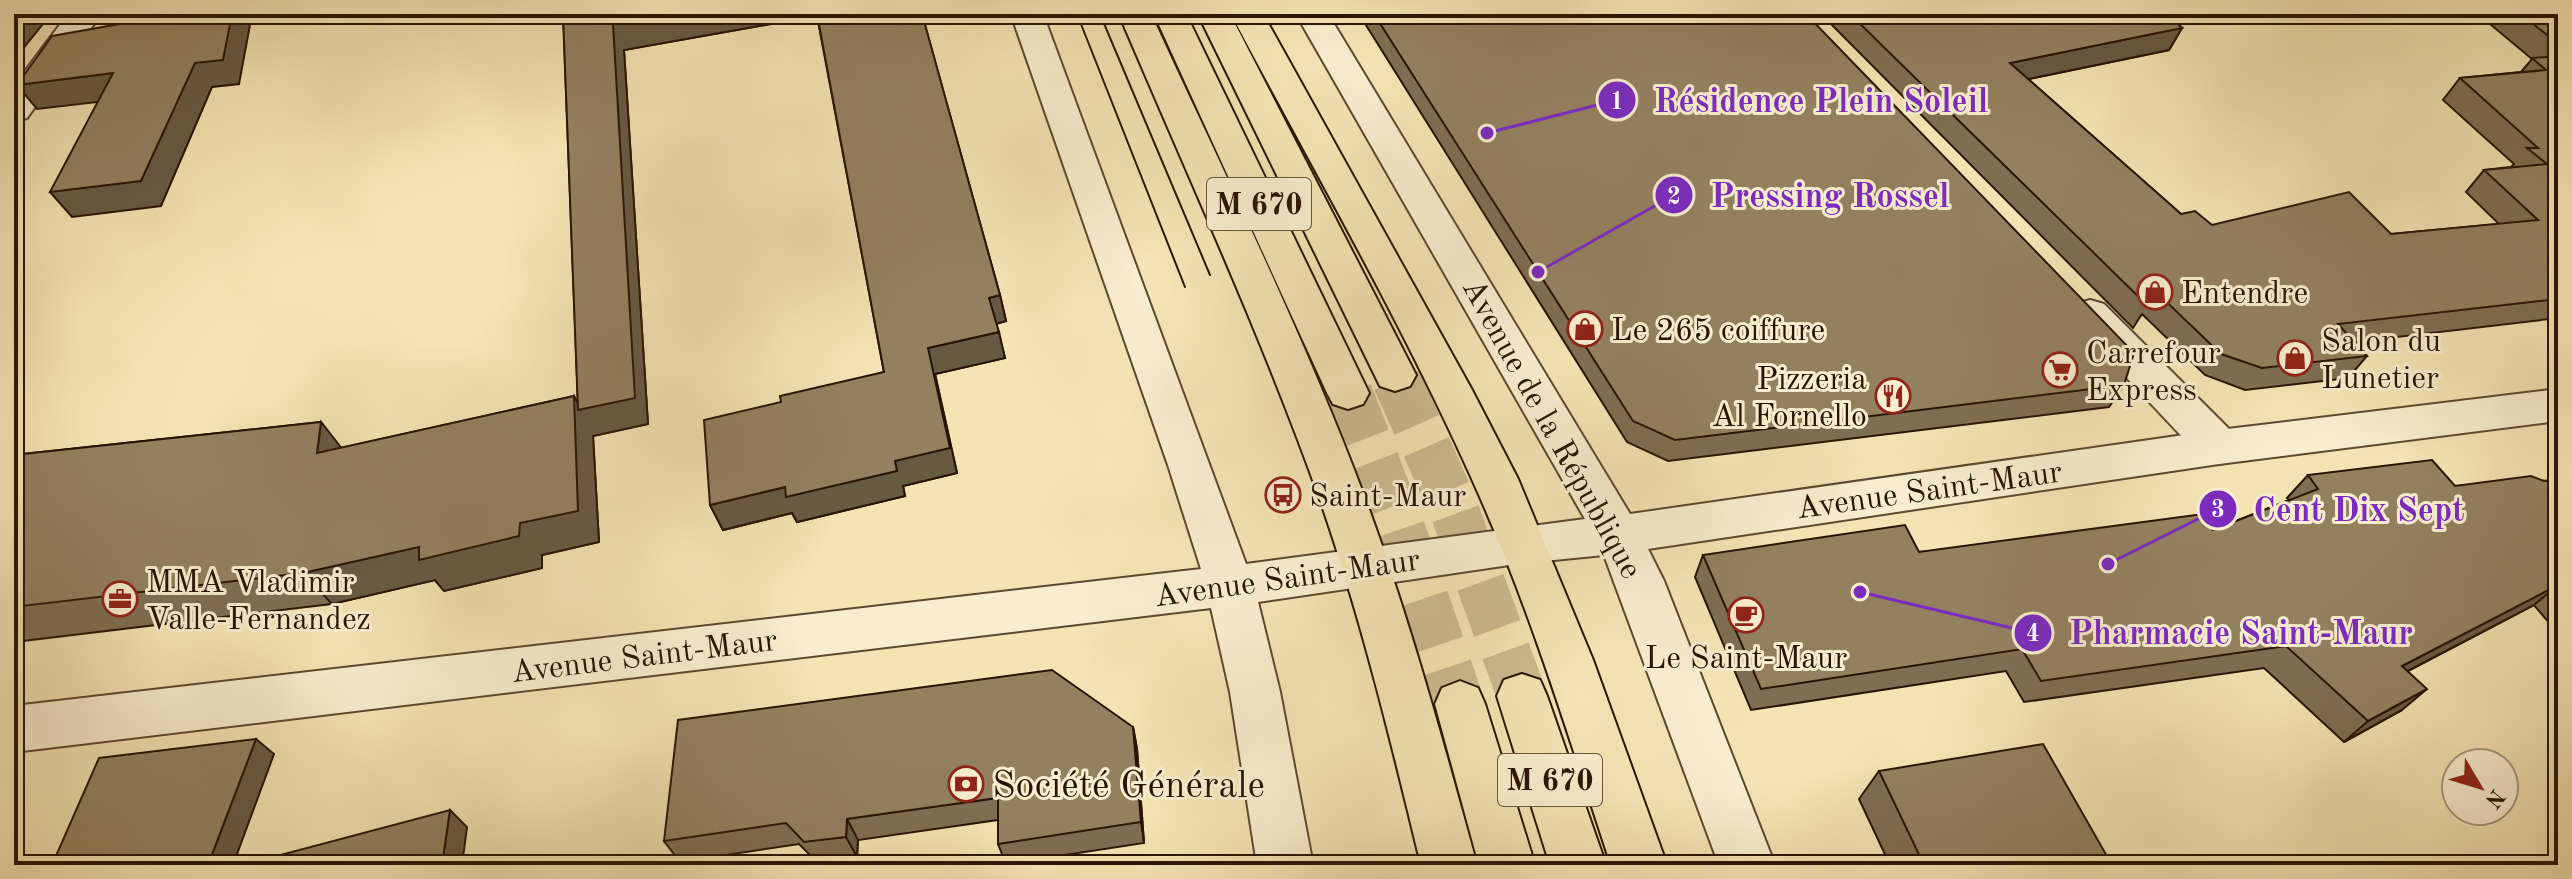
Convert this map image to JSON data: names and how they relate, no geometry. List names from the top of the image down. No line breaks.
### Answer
{"streets":{"main road":["M 670"],"street":["Avenue de la République","Avenue Saint-Maur"]},"crossings":[["Avenue de la République","Avenue Saint-Maur"]],"places":{"other":["Résidence Plein Soleil","Pressing Rossel","Cent Dix Sept","Pharmacie Saint-Maur"],"shop":["Entendre","Le 265 coiffure","Salon du Lunetier"],"supermarket":["Carrefour Express"],"restaurant":["Pizzeria Al Fornello"],"bus stop":["Saint-Maur"],"office":["MMA Vladimir Valle-Fernandez"],"cafe":["Le Saint-Maur"],"bank":["Société Générale"]},"north":"bottom right"}
